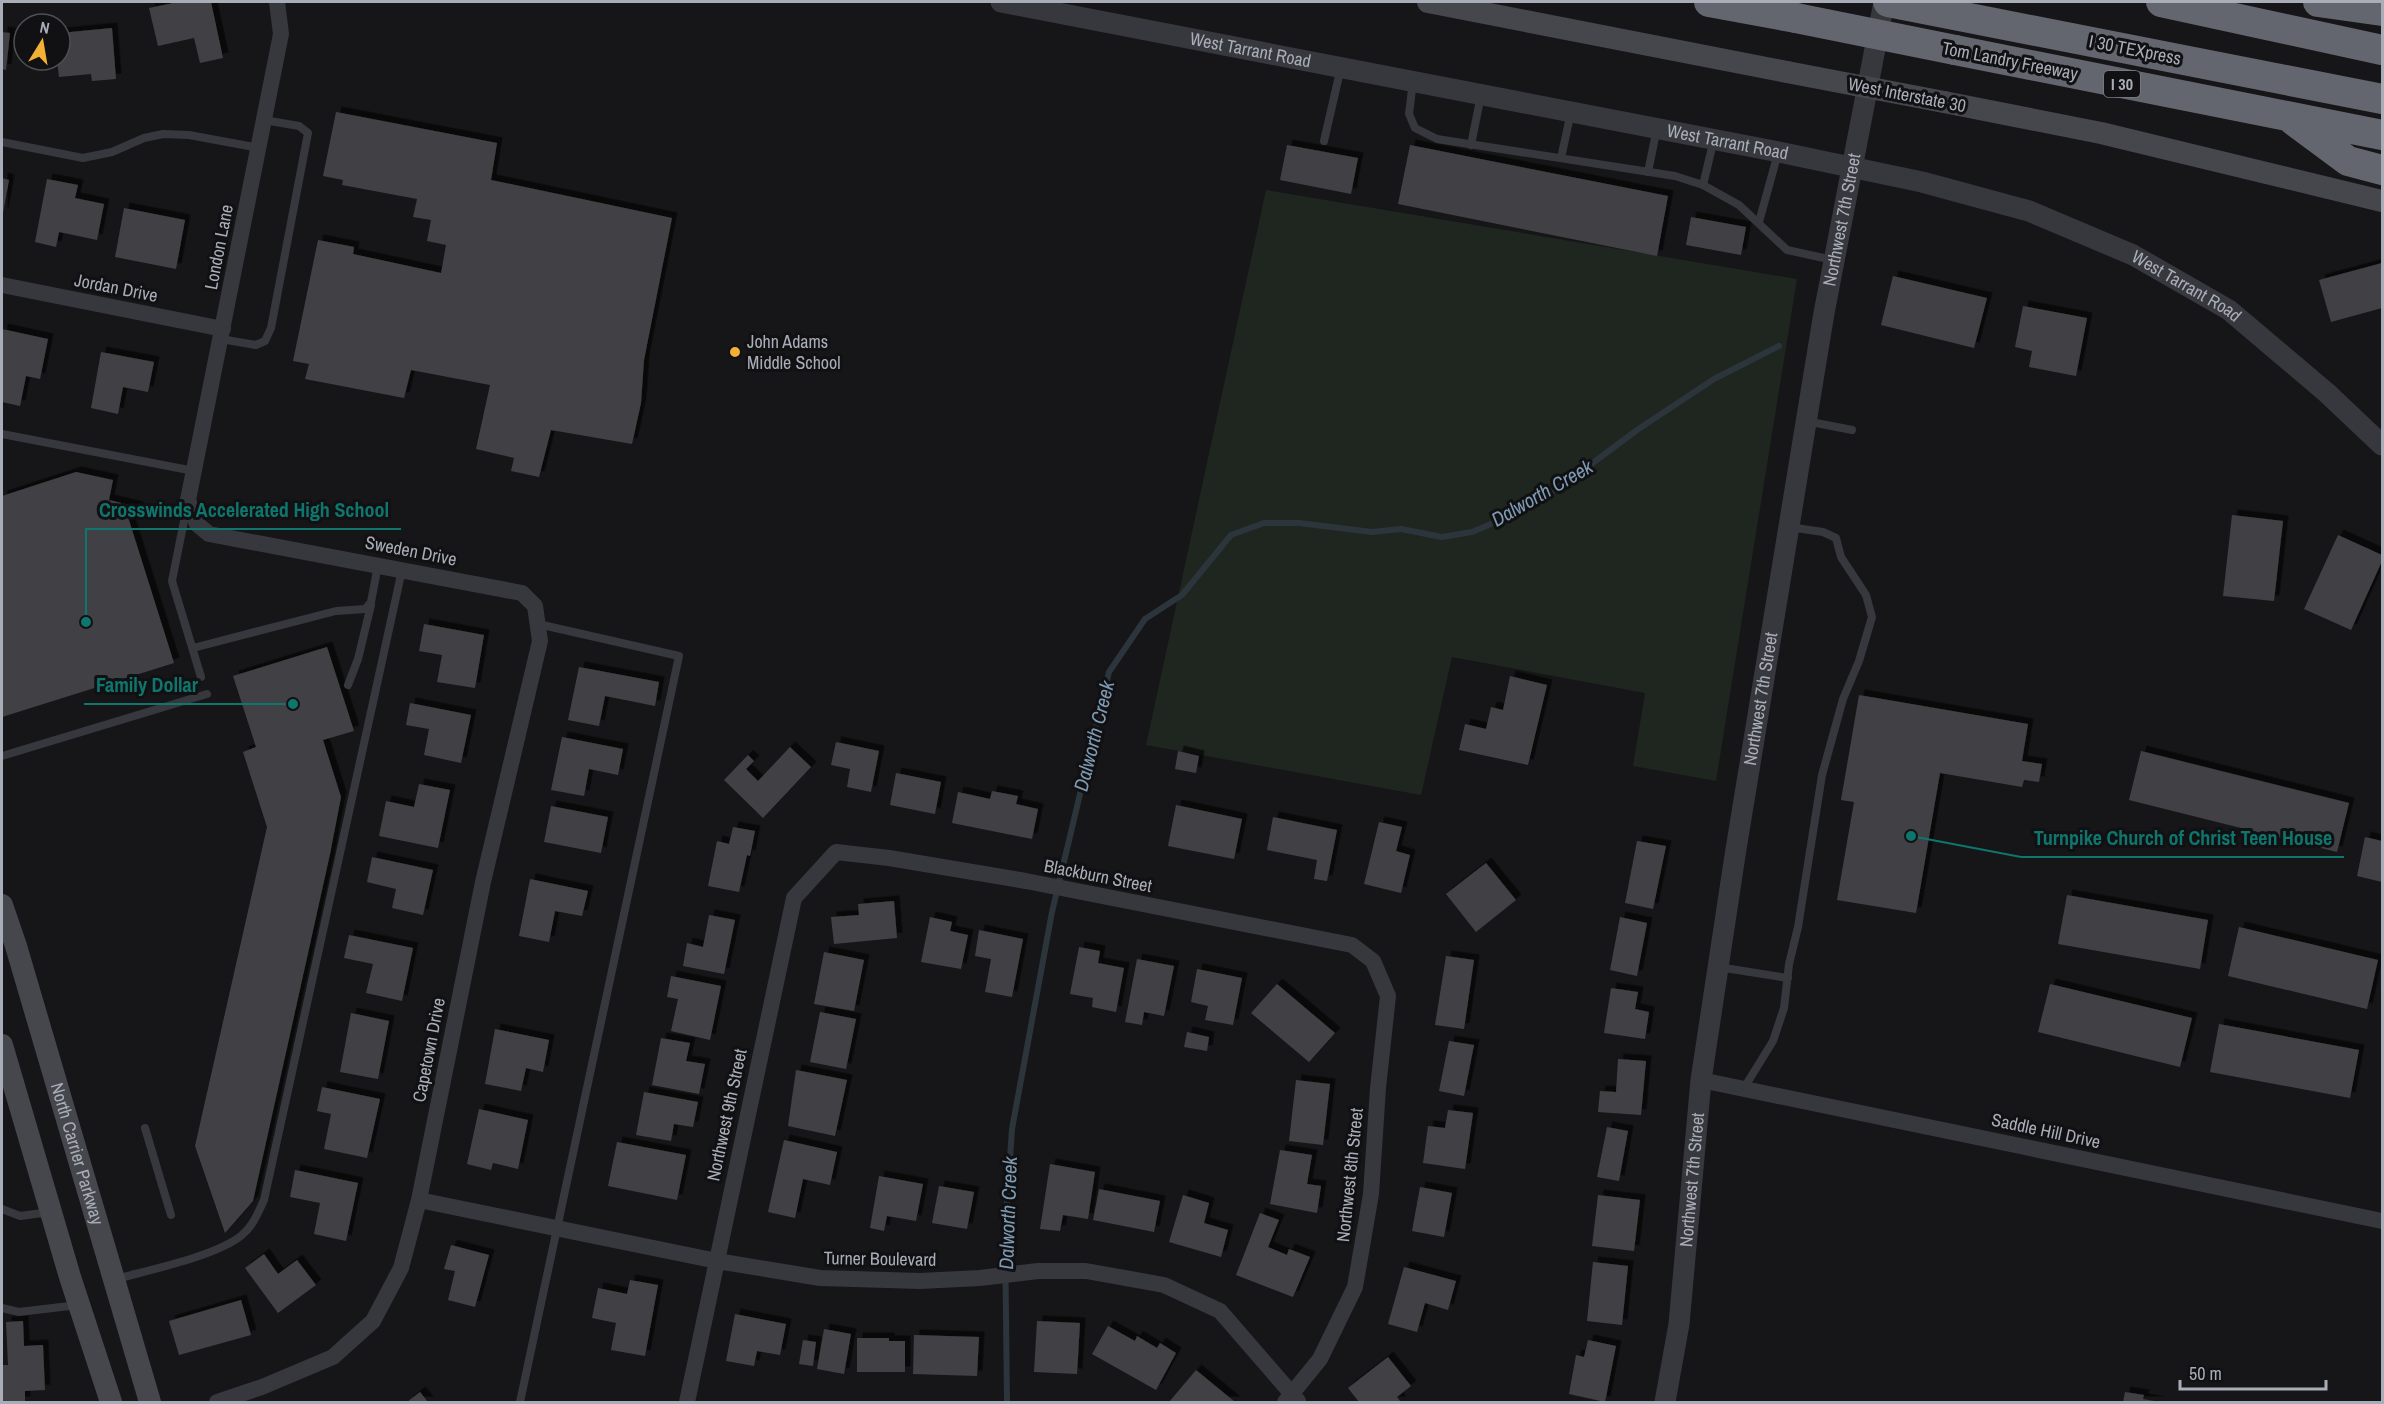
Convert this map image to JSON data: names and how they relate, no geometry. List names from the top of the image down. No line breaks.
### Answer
{"streets":{"highway":["I 30 TEXpress","Tom Landry Freeway","I 30"],"main road":["West Interstate 30","North Carrier Parkway"],"street":["West Tarrant Road","Northwest 7th Street","London Lane","Jordan Drive","Sweden Drive","Blackburn Street","Capetown Drive","Northwest 9th Street","Saddle Hill Drive","Northwest 8th Street","Turner Boulevard"]},"crossings":[["West Tarrant Road","Northwest 7th Street"],["I 30 TEXpress","Northwest 7th Street"],["Northwest 7th Street","Saddle Hill Drive"],["London Lane","Jordan Drive"],["London Lane","Sweden Drive"],["Sweden Drive","Capetown Drive"],["Blackburn Street","Northwest 9th Street"],["Blackburn Street","Northwest 8th Street"],["Capetown Drive","Turner Boulevard"],["Northwest 9th Street","Turner Boulevard"],["Northwest 8th Street","Turner Boulevard"]],"water":["Dalworth Creek"],"places":["John Adams Middle School","Crosswinds Accelerated High School","Family Dollar","Turnpike Church of Christ Teen House"],"scale_bar":"50 m","north":"top"}
